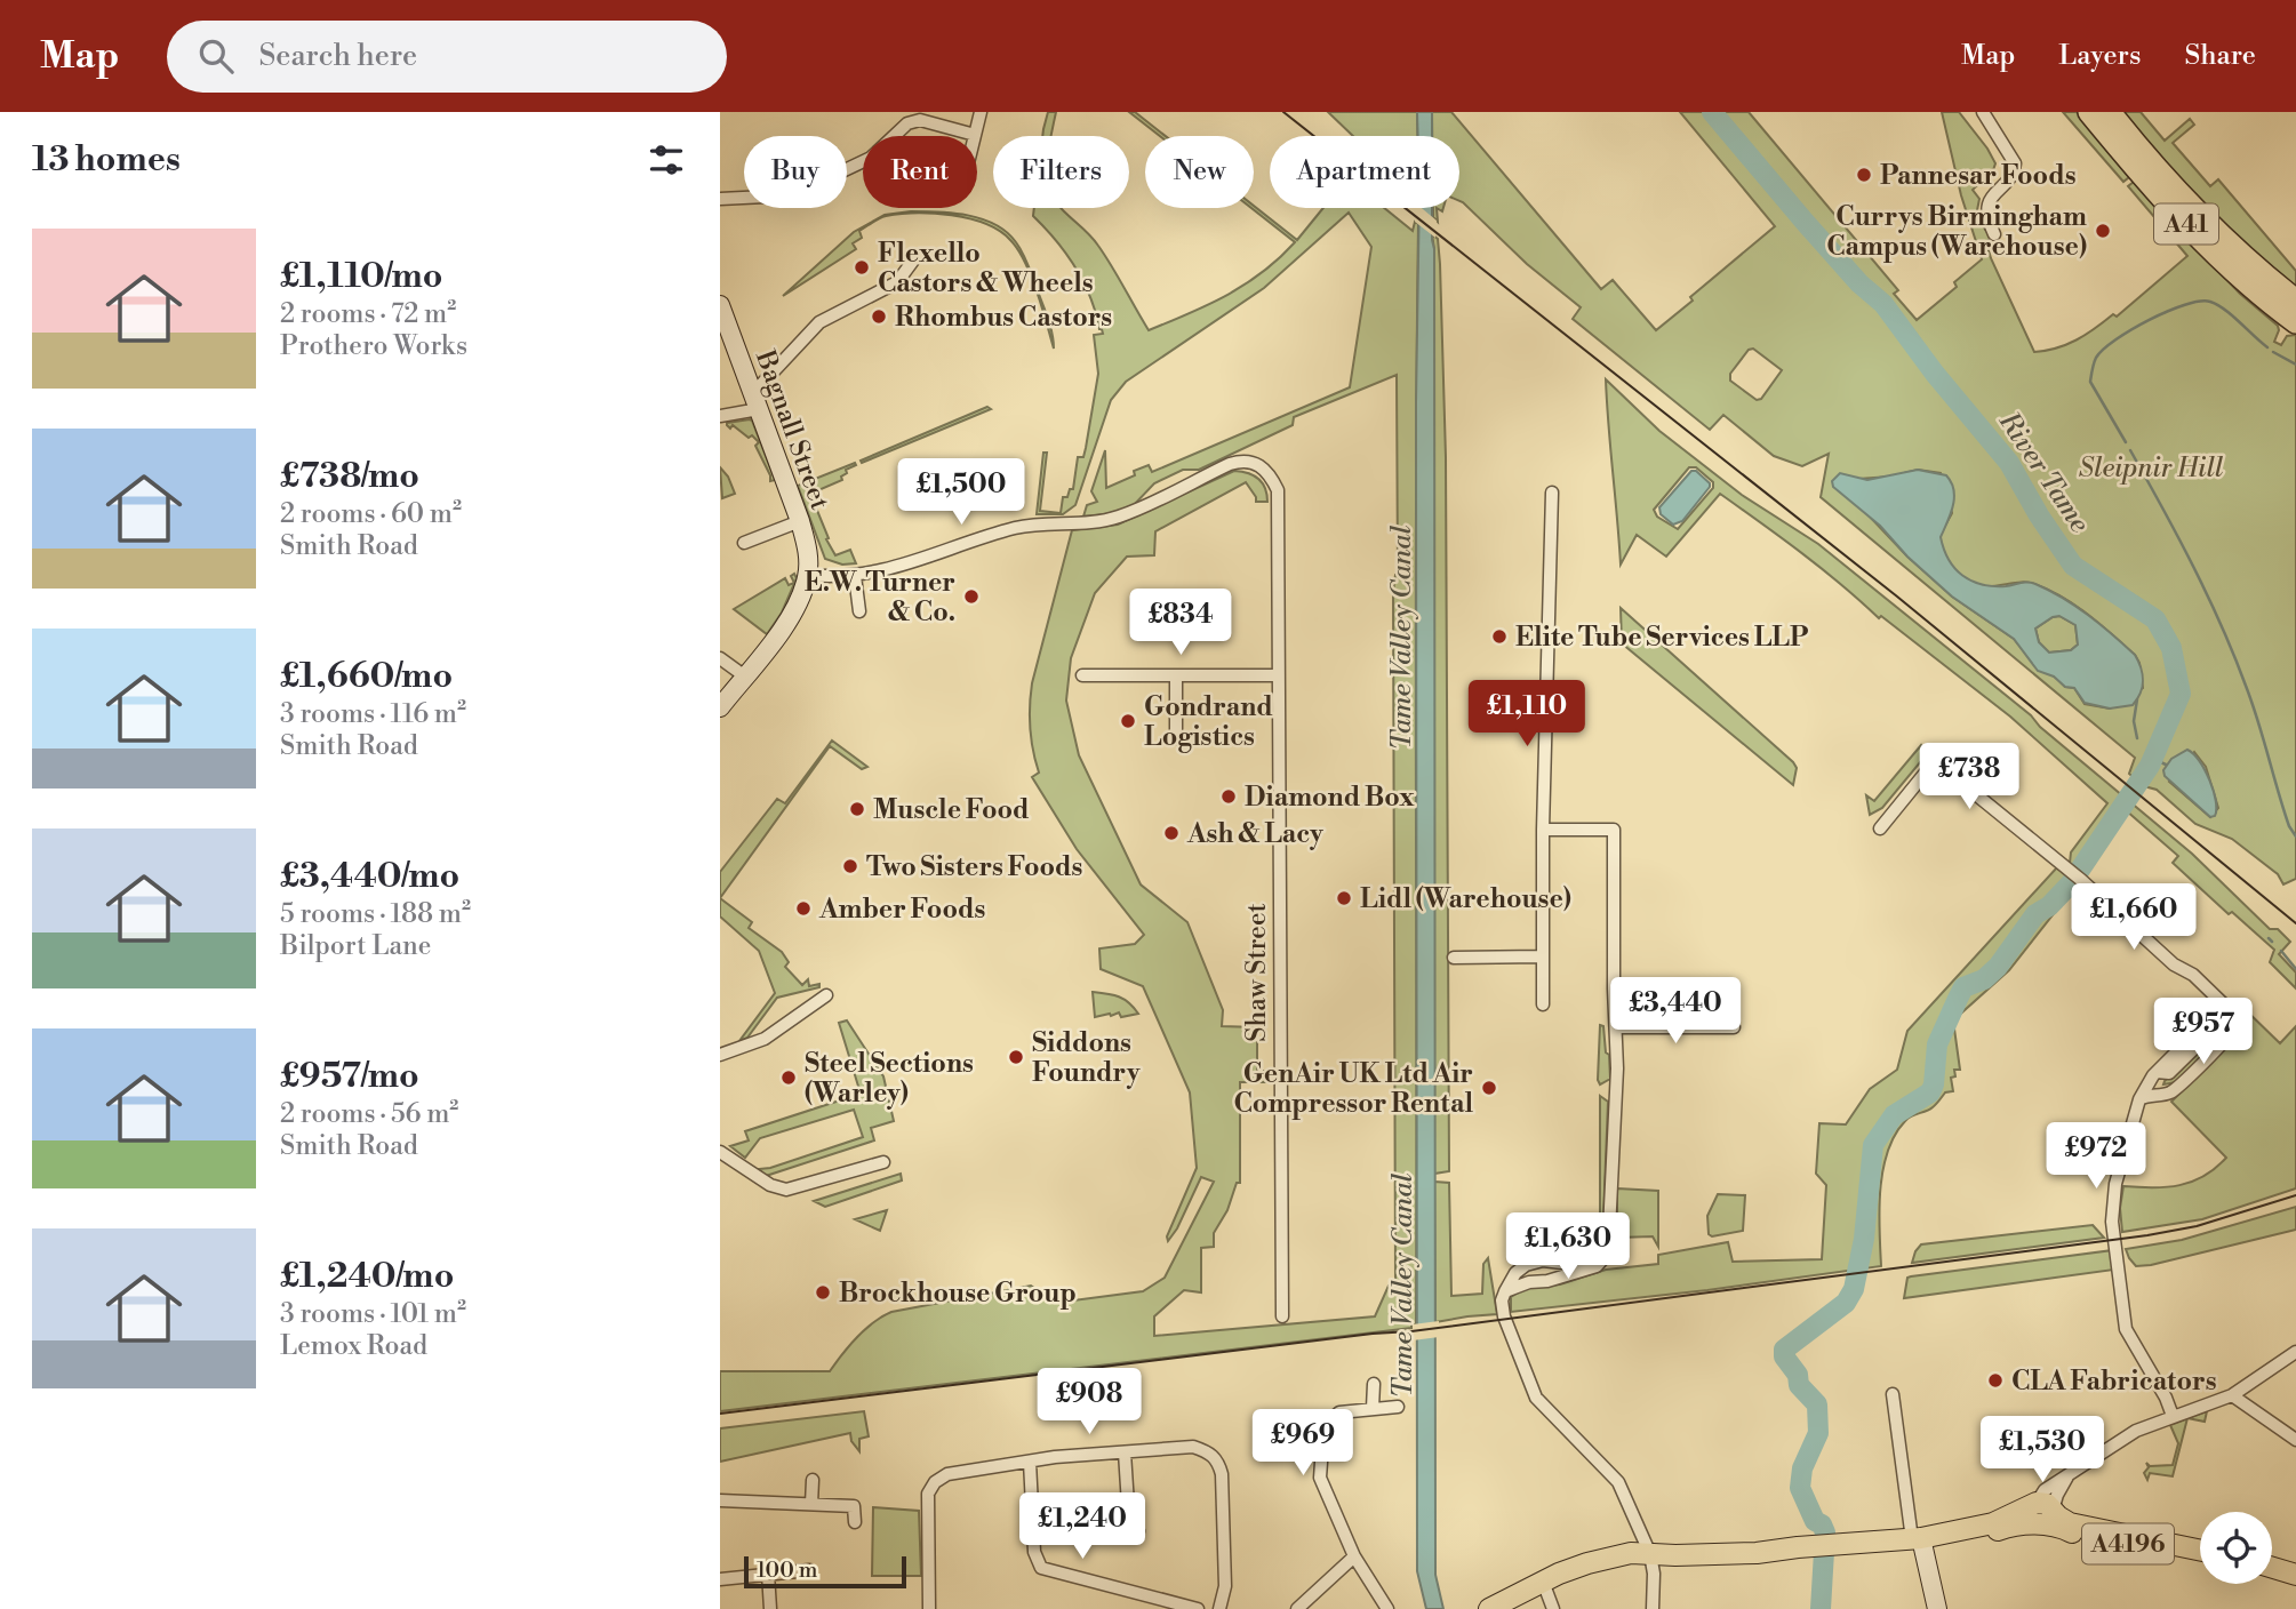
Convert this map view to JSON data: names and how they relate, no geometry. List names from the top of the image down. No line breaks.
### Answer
{"streets":{"highway":["A41"],"main road":["A4196"],"street":["Bagnall Street","Shaw Street"]},"crossings":[["Bagnall Street","Shaw Street"]],"water":["River Tame","Tame Valley Canal"],"parks":["Sleipnir Hill"],"places":["Pannesar Foods","Currys Birmingham Campus (Warehouse)","Flexello Castors & Wheels","Rhombus Castors","E.W. Turner & Co.","Elite Tube Services LLP","Gondrand Logistics","Diamond Box","Muscle Food","Ash & Lacy","Two Sisters Foods","Lidl (Warehouse)","Amber Foods","Siddons Foundry","Steel Sections (Warley)","GenAir UK Ltd Air Compressor Rental","Brockhouse Group","CLA Fabricators"],"scale_bar":"100 m","page":{"header":"Map","search":"Search here","nav":["Map","Layers","Share"],"heading":"13 homes","chip":["Buy","Rent","Filters","New","Apartment"],"list":[{"name":"£1,110/mo","note":"2 rooms · 72 m² · Prothero Works"},{"name":"£738/mo","note":"2 rooms · 60 m² · Smith Road"},{"name":"£1,660/mo","note":"3 rooms · 116 m² · Smith Road"},{"name":"£3,440/mo","note":"5 rooms · 188 m² · Bilport Lane"},{"name":"£957/mo","note":"2 rooms · 56 m² · Smith Road"},{"name":"£1,240/mo","note":"3 rooms · 101 m² · Lemox Road"}],"price":["£1,500","£834","£1,110","£738","£1,660","£3,440","£957","£972","£1,630","£908","£969","£1,530","£1,240"],"scale":"100 m"}}
